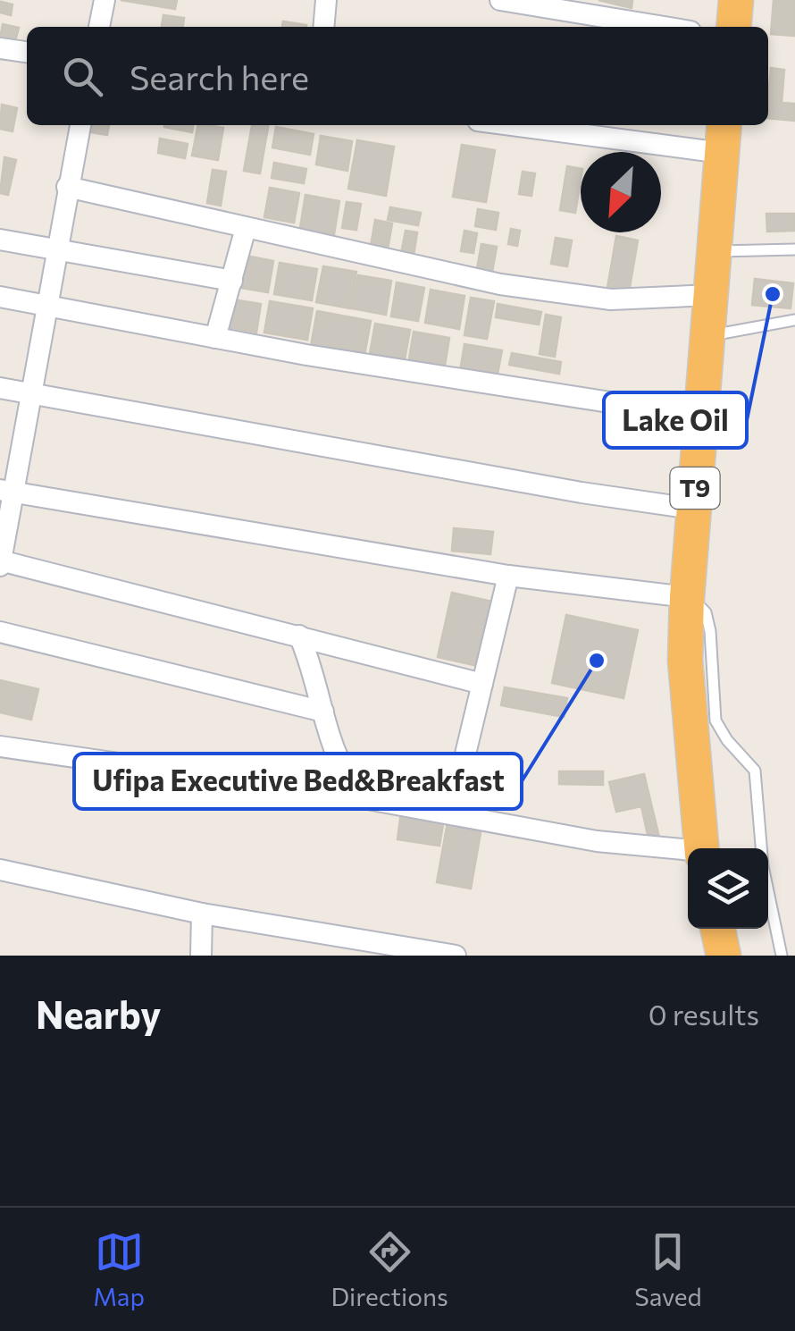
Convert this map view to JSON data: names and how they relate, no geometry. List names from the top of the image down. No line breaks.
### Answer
{"streets":{"highway":["T9"]},"places":["Lake Oil","Ufipa Executive Bed&Breakfast"],"north":"bottom left","page":{"search":"Search here","heading":["Nearby","0 results"],"nav":["Map","Directions","Saved"]}}
